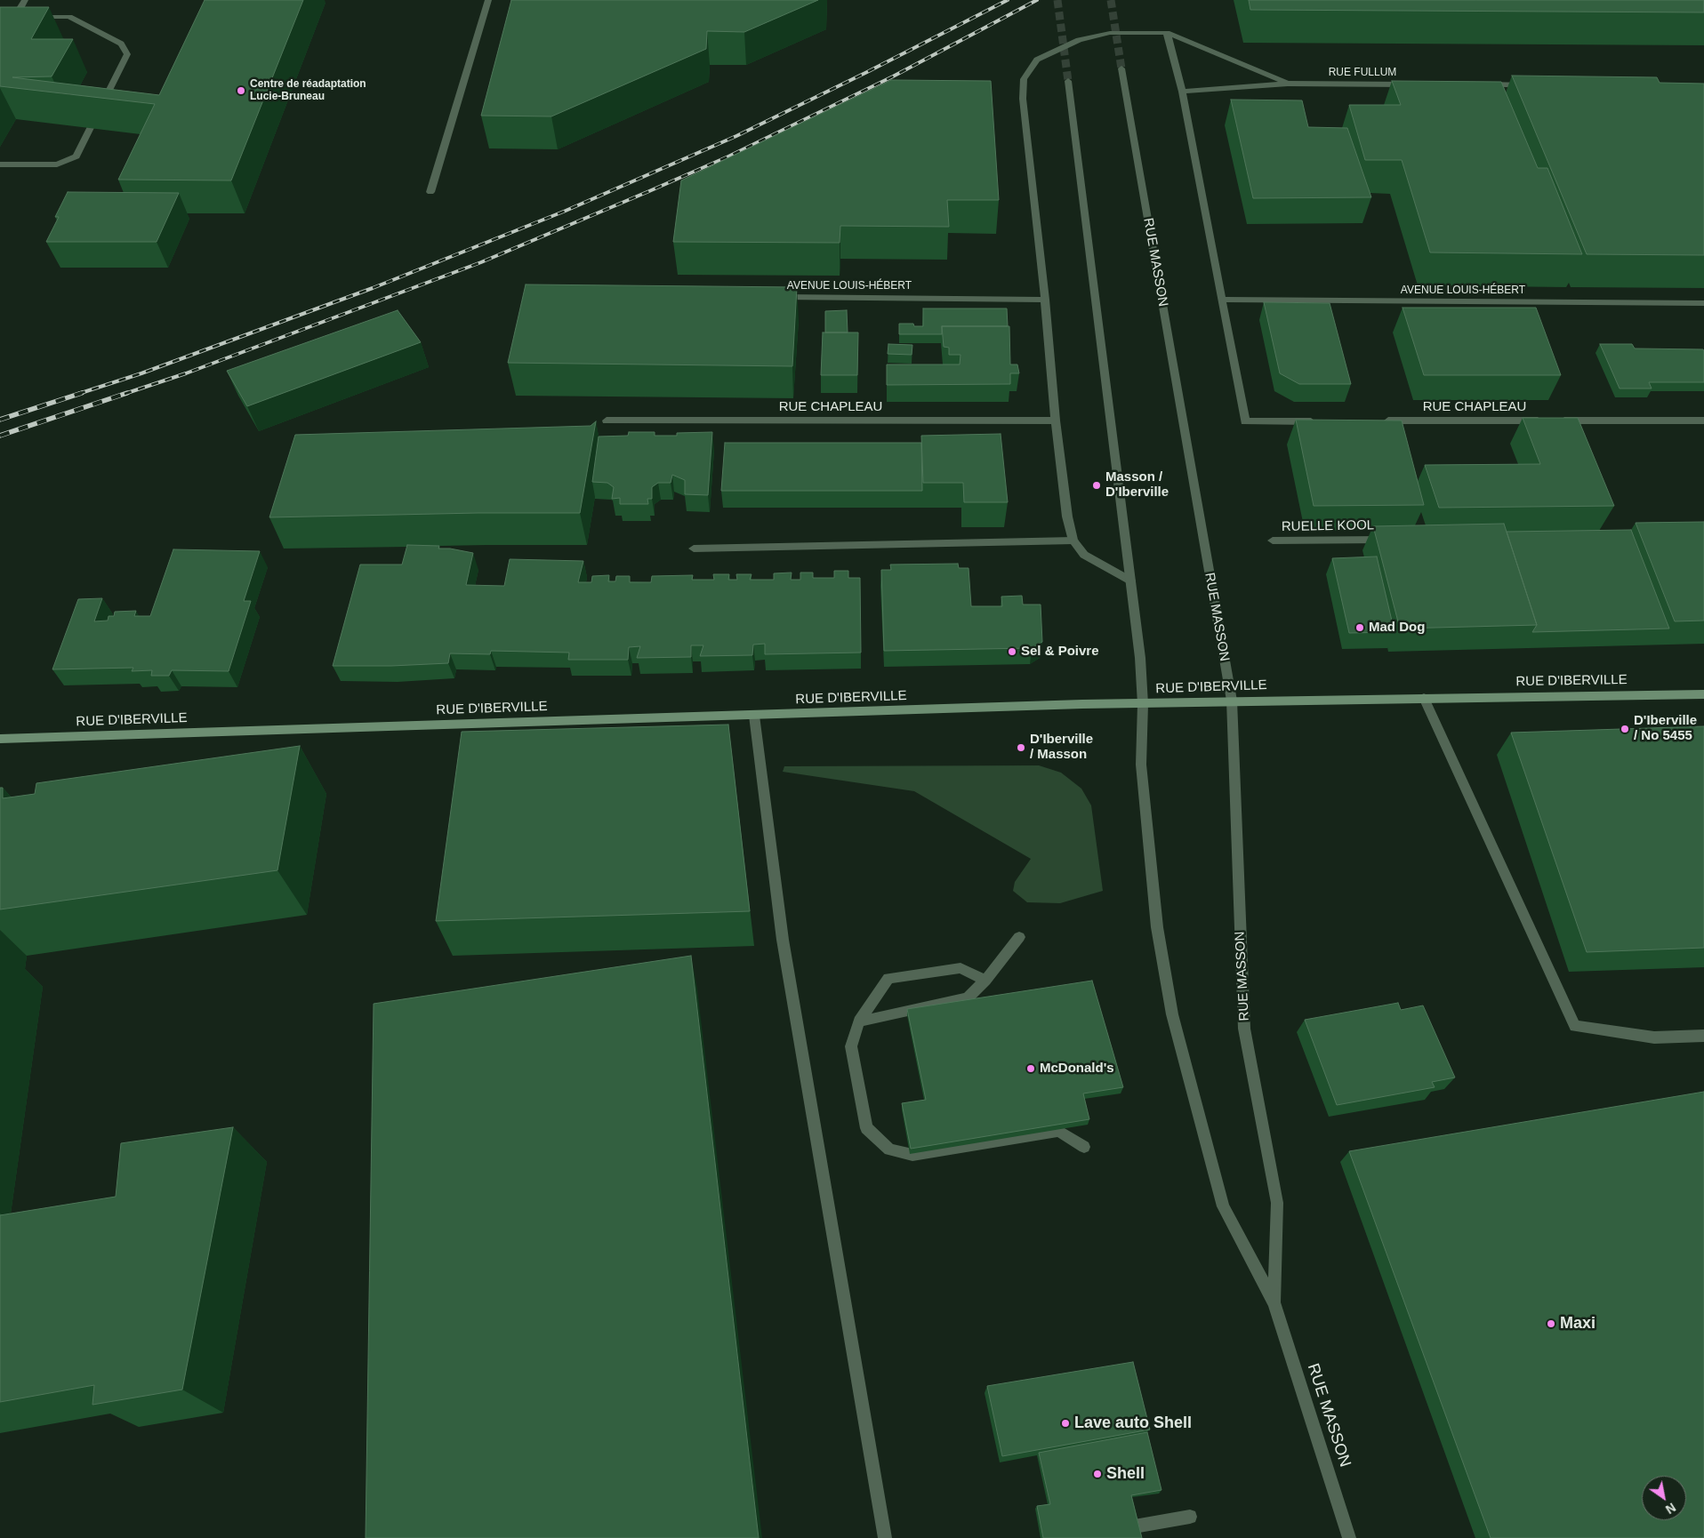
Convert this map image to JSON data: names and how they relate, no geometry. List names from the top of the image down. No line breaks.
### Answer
{"streets":{"main road":["RUE D'IBERVILLE"],"street":["RUE FULLUM","RUE MASSON","AVENUE LOUIS-HÉBERT","RUE CHAPLEAU","RUELLE KOOL"]},"crossings":[["RUE MASSON","RUE D'IBERVILLE"]],"places":["Centre de réadaptation Lucie-Bruneau","Masson / D'Iberville","Mad Dog","Sel & Poivre","D'Iberville / No 5455","D'Iberville / Masson","McDonald's","Maxi","Lave auto Shell","Shell"],"north":"bottom right"}
